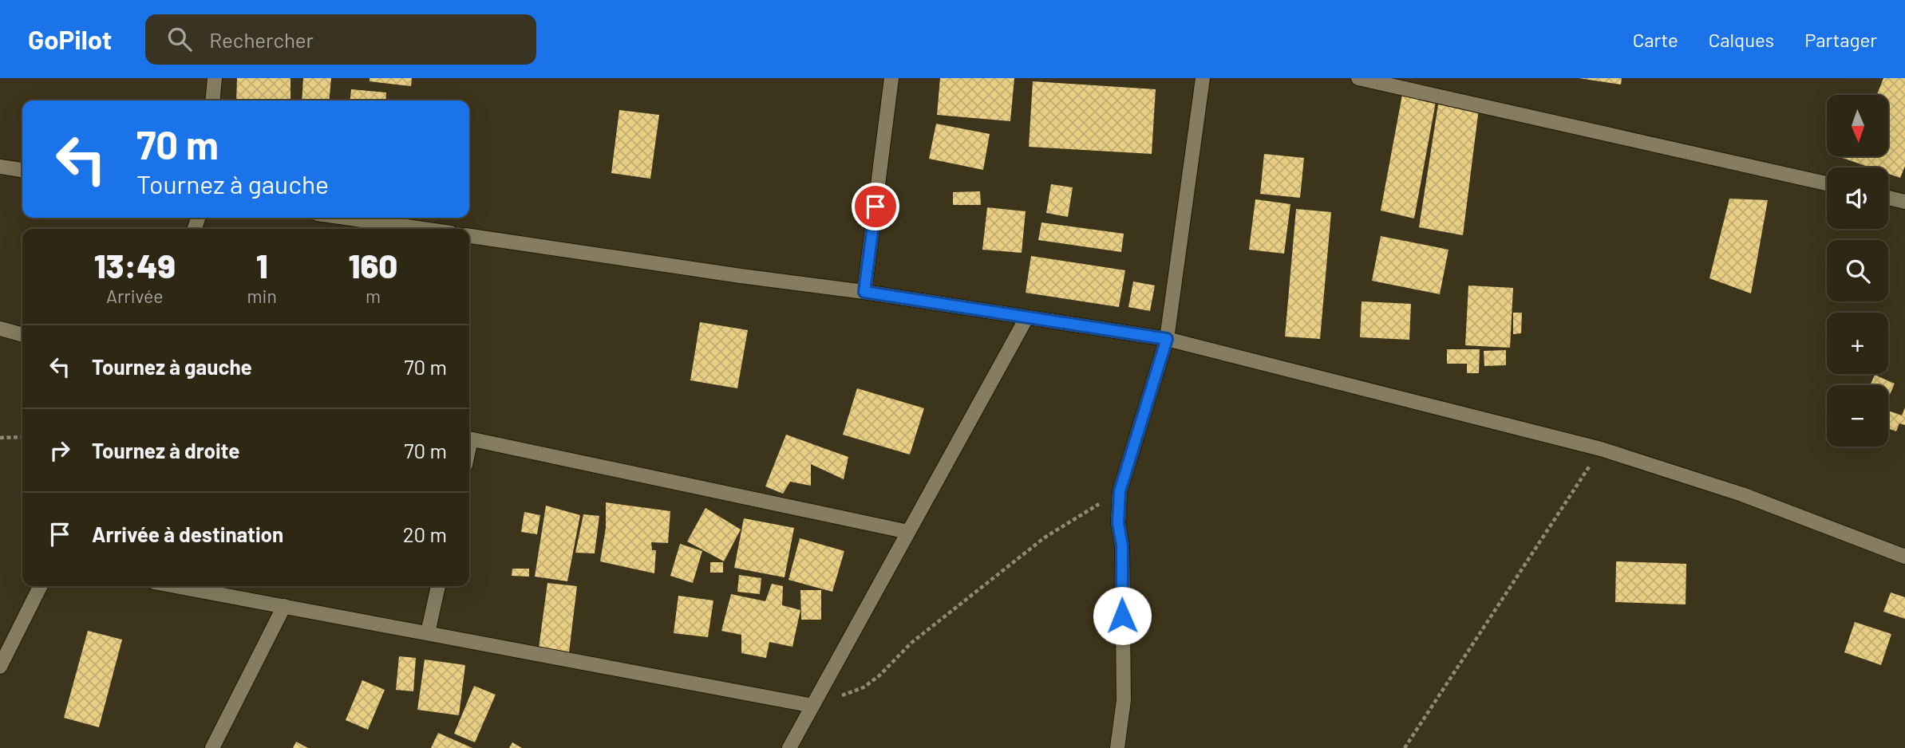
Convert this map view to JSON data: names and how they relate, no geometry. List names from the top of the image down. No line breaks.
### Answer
{"north":"bottom","page":{"header":"GoPilot","search":"Rechercher","nav":["Carte","Calques","Partager"],"map_buttons":["+","−"],"turn":["70 m","Tournez à gauche"],"eta":["13:49","Arrivée","1","min","160","m"],"list":[{"name":"Tournez à gauche","value":"70 m"},{"name":"Tournez à droite","value":"70 m"},{"name":"Arrivée à destination","value":"20 m"}]}}
